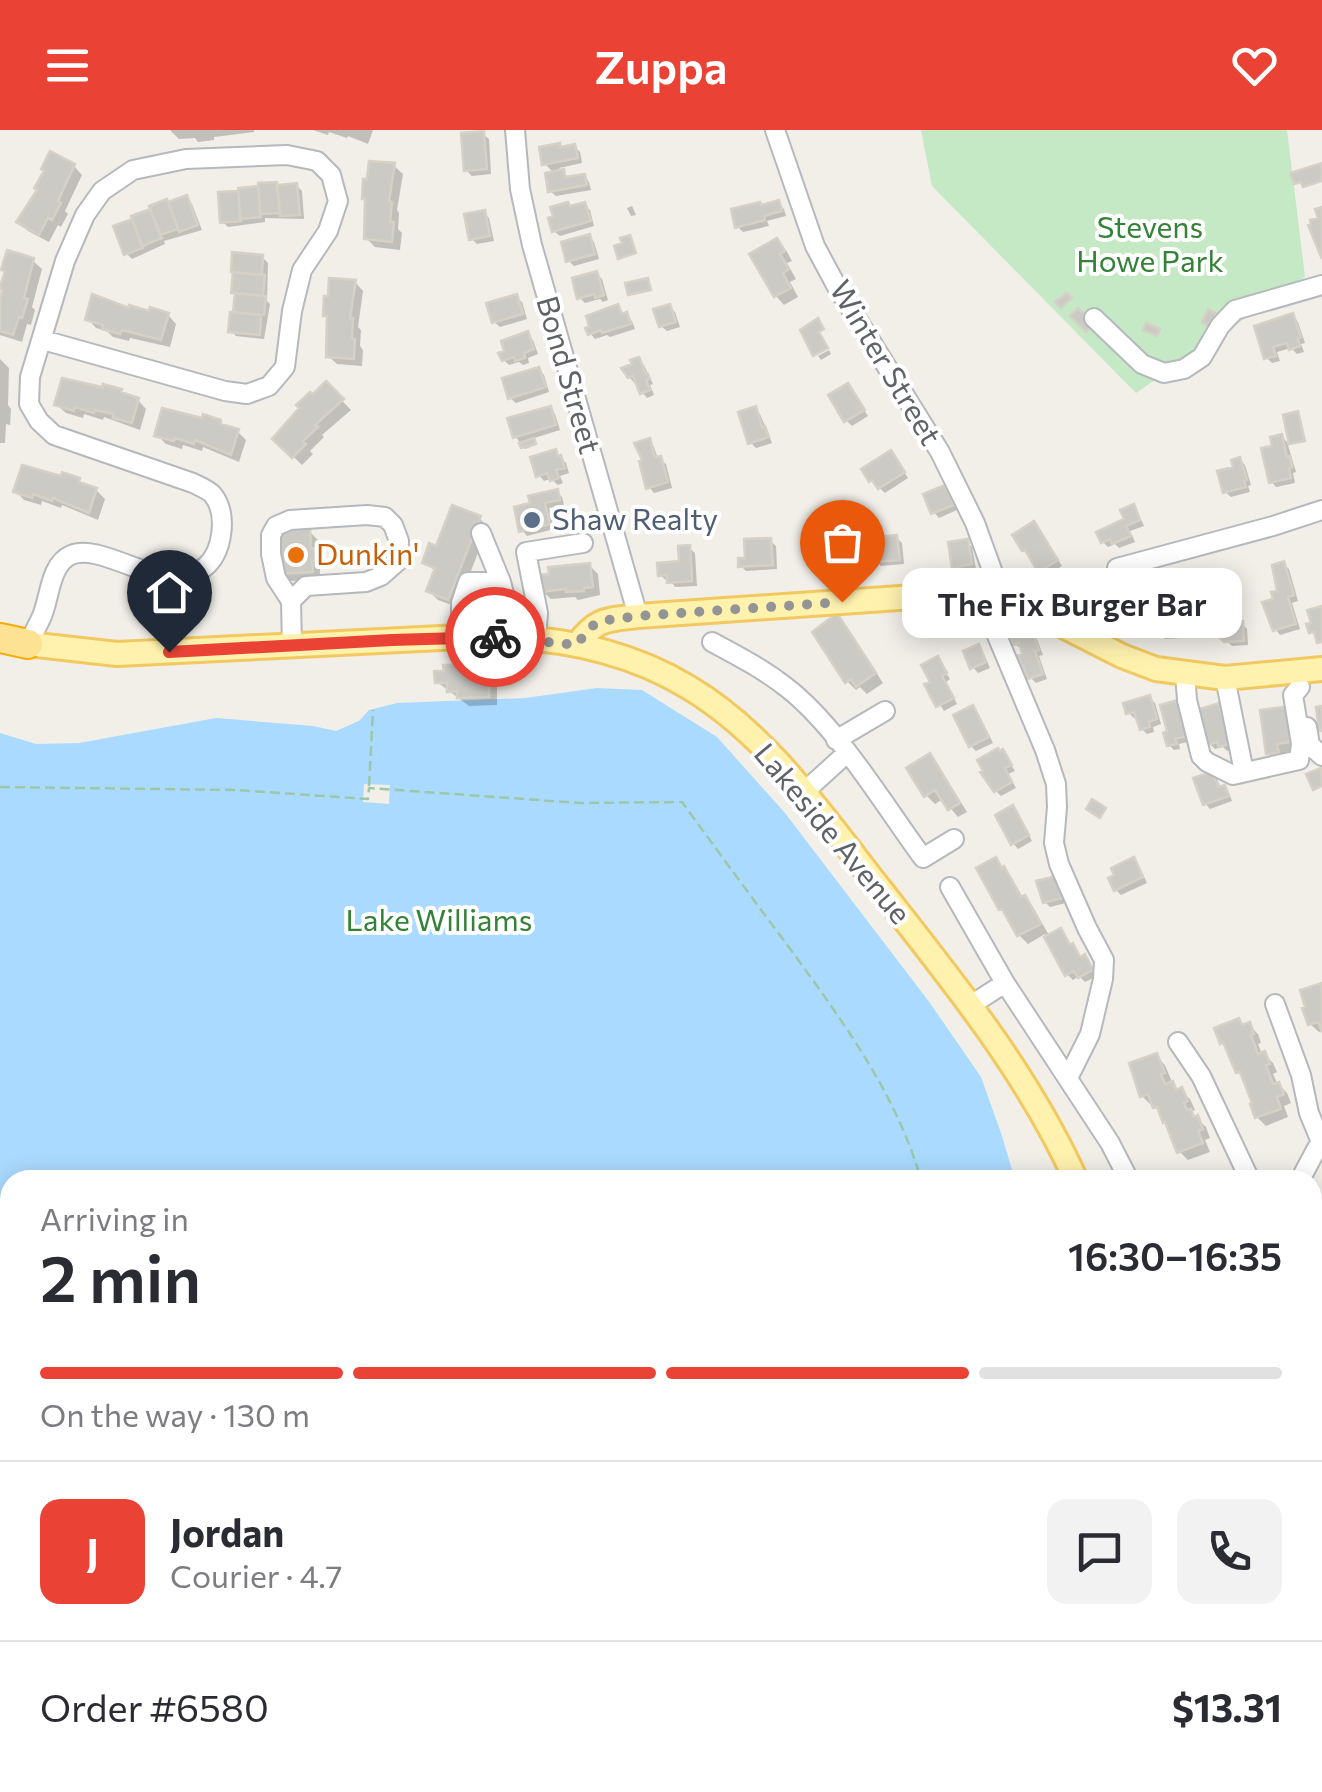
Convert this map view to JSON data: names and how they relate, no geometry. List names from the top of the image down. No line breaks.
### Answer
{"streets":{"highway":["Lakeside Avenue"],"street":["Winter Street","Bond Street"]},"crossings":[["Winter Street","Lakeside Avenue"]],"parks":["Stevens Howe Park","Lake Williams"],"places":["Shaw Realty","Dunkin'","The Fix Burger Bar"],"page":{"header":"Zuppa","bubble":"The Fix Burger Bar","heading":["2 min","Arriving in","16:30–16:35"],"panel":["Jordan","Courier · 4.7","Order #6580","$13.31"],"bar":"On the way · 130 m","round":"J"}}
